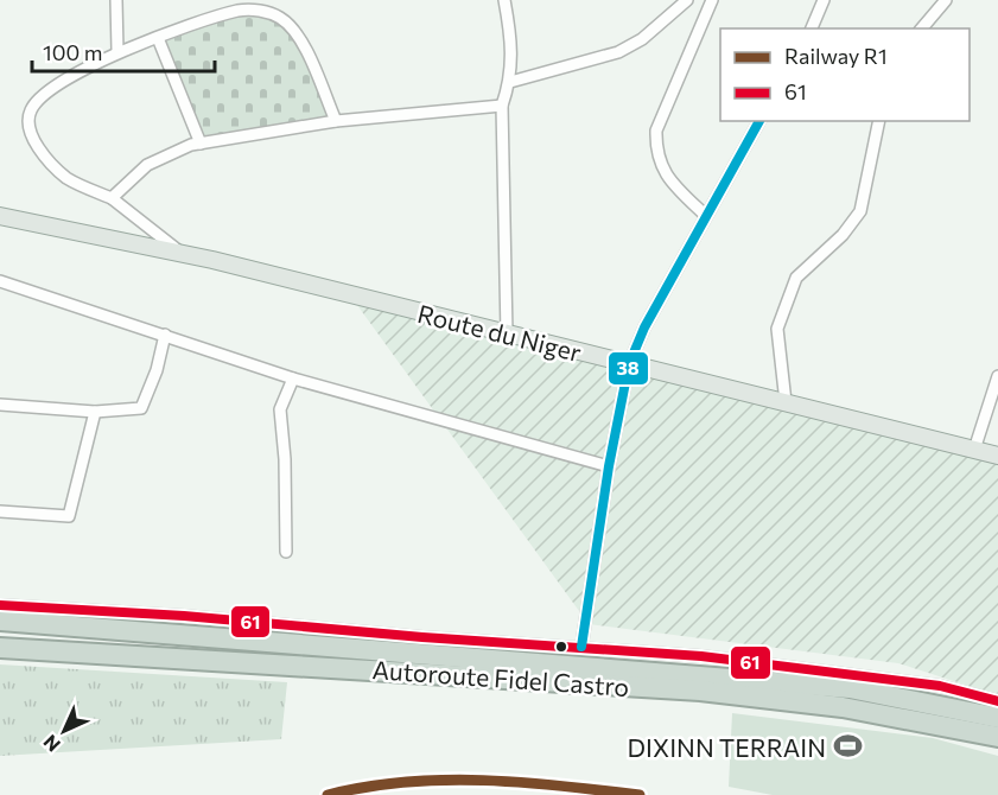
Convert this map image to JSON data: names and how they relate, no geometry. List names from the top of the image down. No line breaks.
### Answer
{"streets":{"highway":["Autoroute Fidel Castro"],"main road":["Route du Niger"]},"places":{"sports":["DIXINN TERRAIN"]},"lines":["transit line 38","transit line 61","rail line R1"],"legend":["Railway R1","61"],"scale_bar":"100 m","north":"bottom left"}
